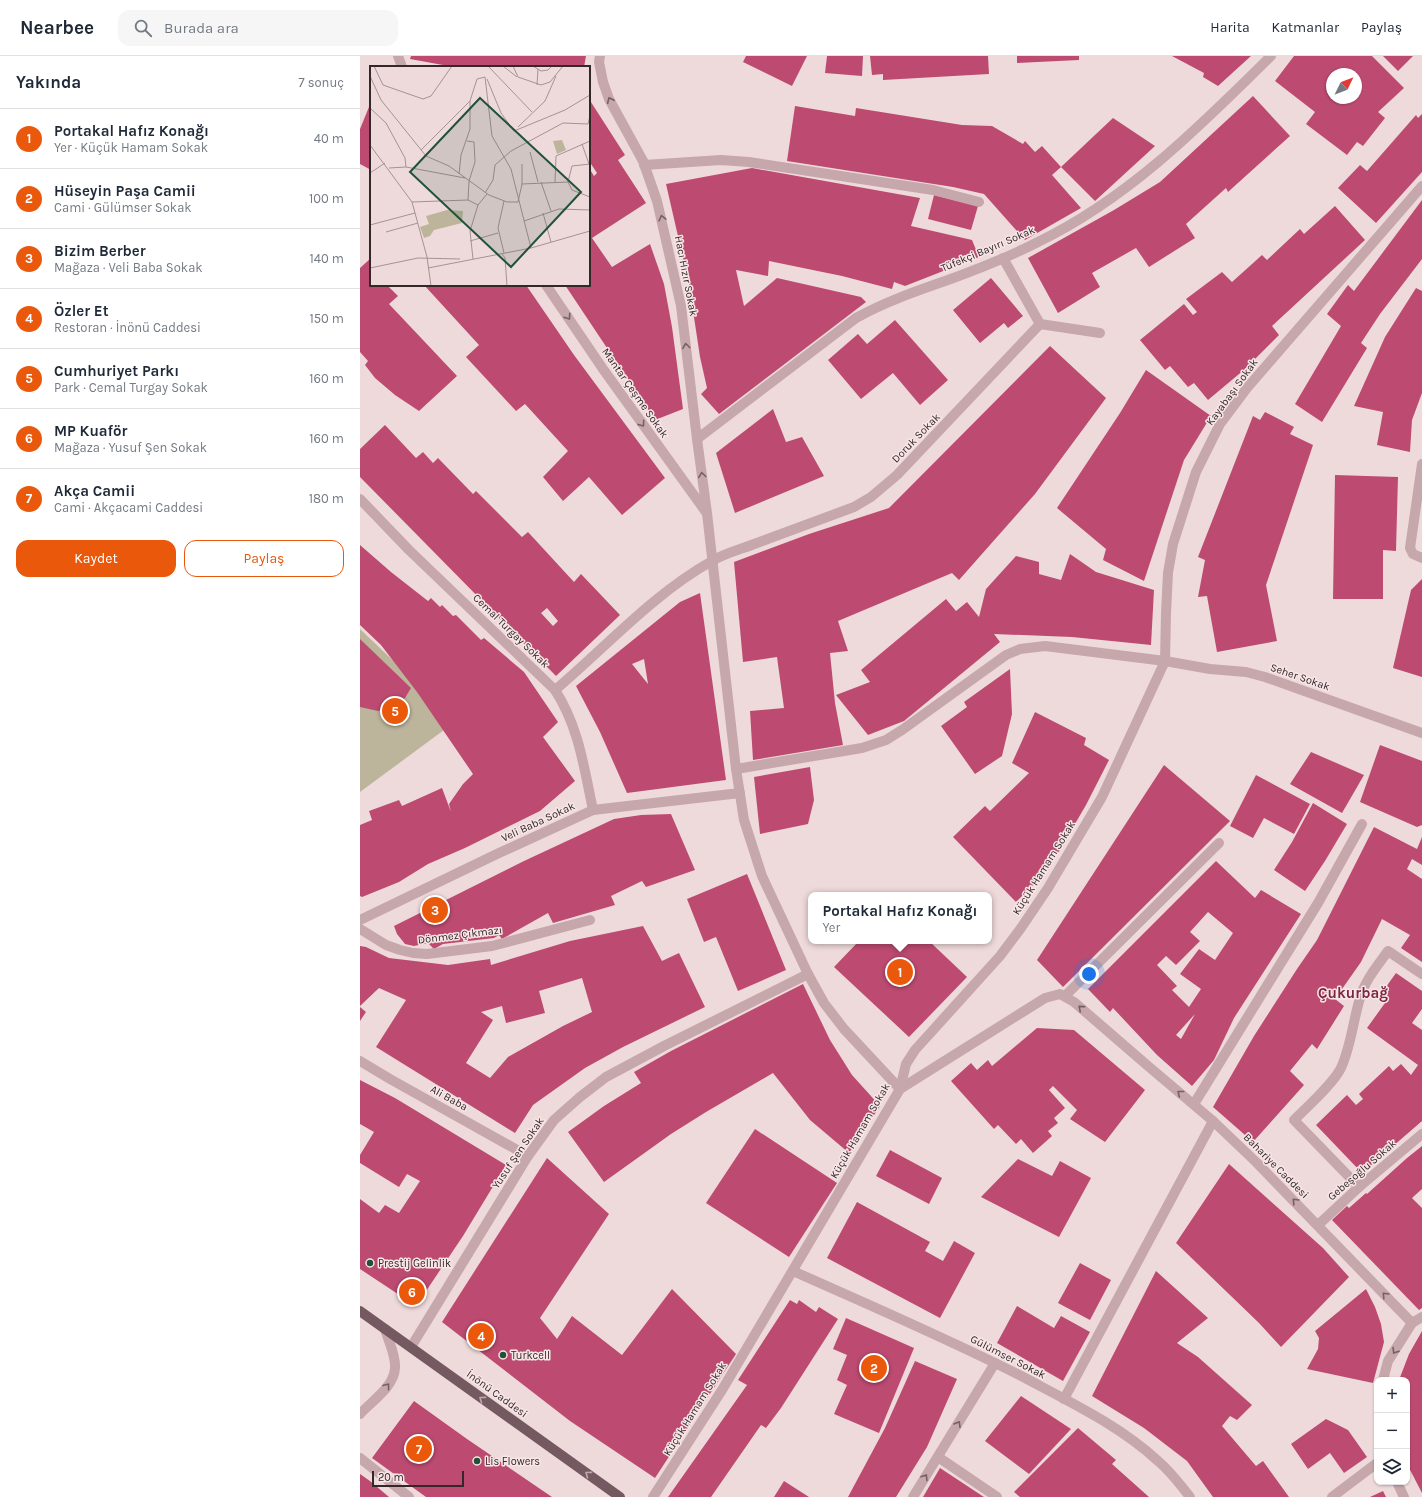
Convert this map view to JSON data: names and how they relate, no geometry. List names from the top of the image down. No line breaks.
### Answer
{"streets":{"main road":["İnönü Caddesi"],"street":["Tüfekçi Bayırı Sokak","Hacı Hızır Sokak","Kayabaşı Sokak","Mantar Çeşme Sokak","Doruk Sokak","Cemal Turgay Sokak","Seher Sokak","Veli Baba Sokak","Küçük Hamam Sokak","Dönmez Çıkmazı","Ali Baba","Yusuf Şen Sokak","Bahariye Caddesi","Gebeşoğlu Sokak","Gülümser Sokak"]},"crossings":[["Tüfekçi Bayırı Sokak","Hacı Hızır Sokak"],["Hacı Hızır Sokak","Mantar Çeşme Sokak"],["Hacı Hızır Sokak","Doruk Sokak"],["Hacı Hızır Sokak","Seher Sokak"],["Hacı Hızır Sokak","Veli Baba Sokak"],["Hacı Hızır Sokak","Küçük Hamam Sokak"],["Hacı Hızır Sokak","Yusuf Şen Sokak"],["Kayabaşı Sokak","Seher Sokak"],["Kayabaşı Sokak","Küçük Hamam Sokak"],["Doruk Sokak","Cemal Turgay Sokak"],["Cemal Turgay Sokak","Veli Baba Sokak"],["Seher Sokak","Küçük Hamam Sokak"],["Küçük Hamam Sokak","Gülümser Sokak"],["Ali Baba","Yusuf Şen Sokak"],["Yusuf Şen Sokak","İnönü Caddesi"],["Bahariye Caddesi","Gebeşoğlu Sokak"]],"one_way":["Hacı Hızır Sokak","Mantar Çeşme Sokak","Bahariye Caddesi","İnönü Caddesi"],"districts":["Çukurbağ"],"places":["Prestij Gelinlik","Turkcell","Lis Flowers"],"scale_bar":"20 m","north":"top right","page":{"header":"Nearbee","search":"Burada ara","nav":["Harita","Katmanlar","Paylaş"],"heading":["Yakında","7 sonuç"],"list":[{"mark":"1","name":"Portakal Hafız Konağı","note":"Yer · Küçük Hamam Sokak","value":"40 m"},{"mark":"2","name":"Hüseyin Paşa Camii","note":"Cami · Gülümser Sokak","value":"100 m"},{"mark":"3","name":"Bizim Berber","note":"Mağaza · Veli Baba Sokak","value":"140 m"},{"mark":"4","name":"Özler Et","note":"Restoran · İnönü Caddesi","value":"150 m"},{"mark":"5","name":"Cumhuriyet Parkı","note":"Park · Cemal Turgay Sokak","value":"160 m"},{"mark":"6","name":"MP Kuaför","note":"Mağaza · Yusuf Şen Sokak","value":"160 m"},{"mark":"7","name":"Akça Camii","note":"Cami · Akçacami Caddesi","value":"180 m"}],"buttons":["Kaydet","Paylaş"],"pins":["5","3","1","6","4","2","7"],"popup":["Portakal Hafız Konağı","Yer"],"map_buttons":["+","−"],"scale":"20 m"}}
